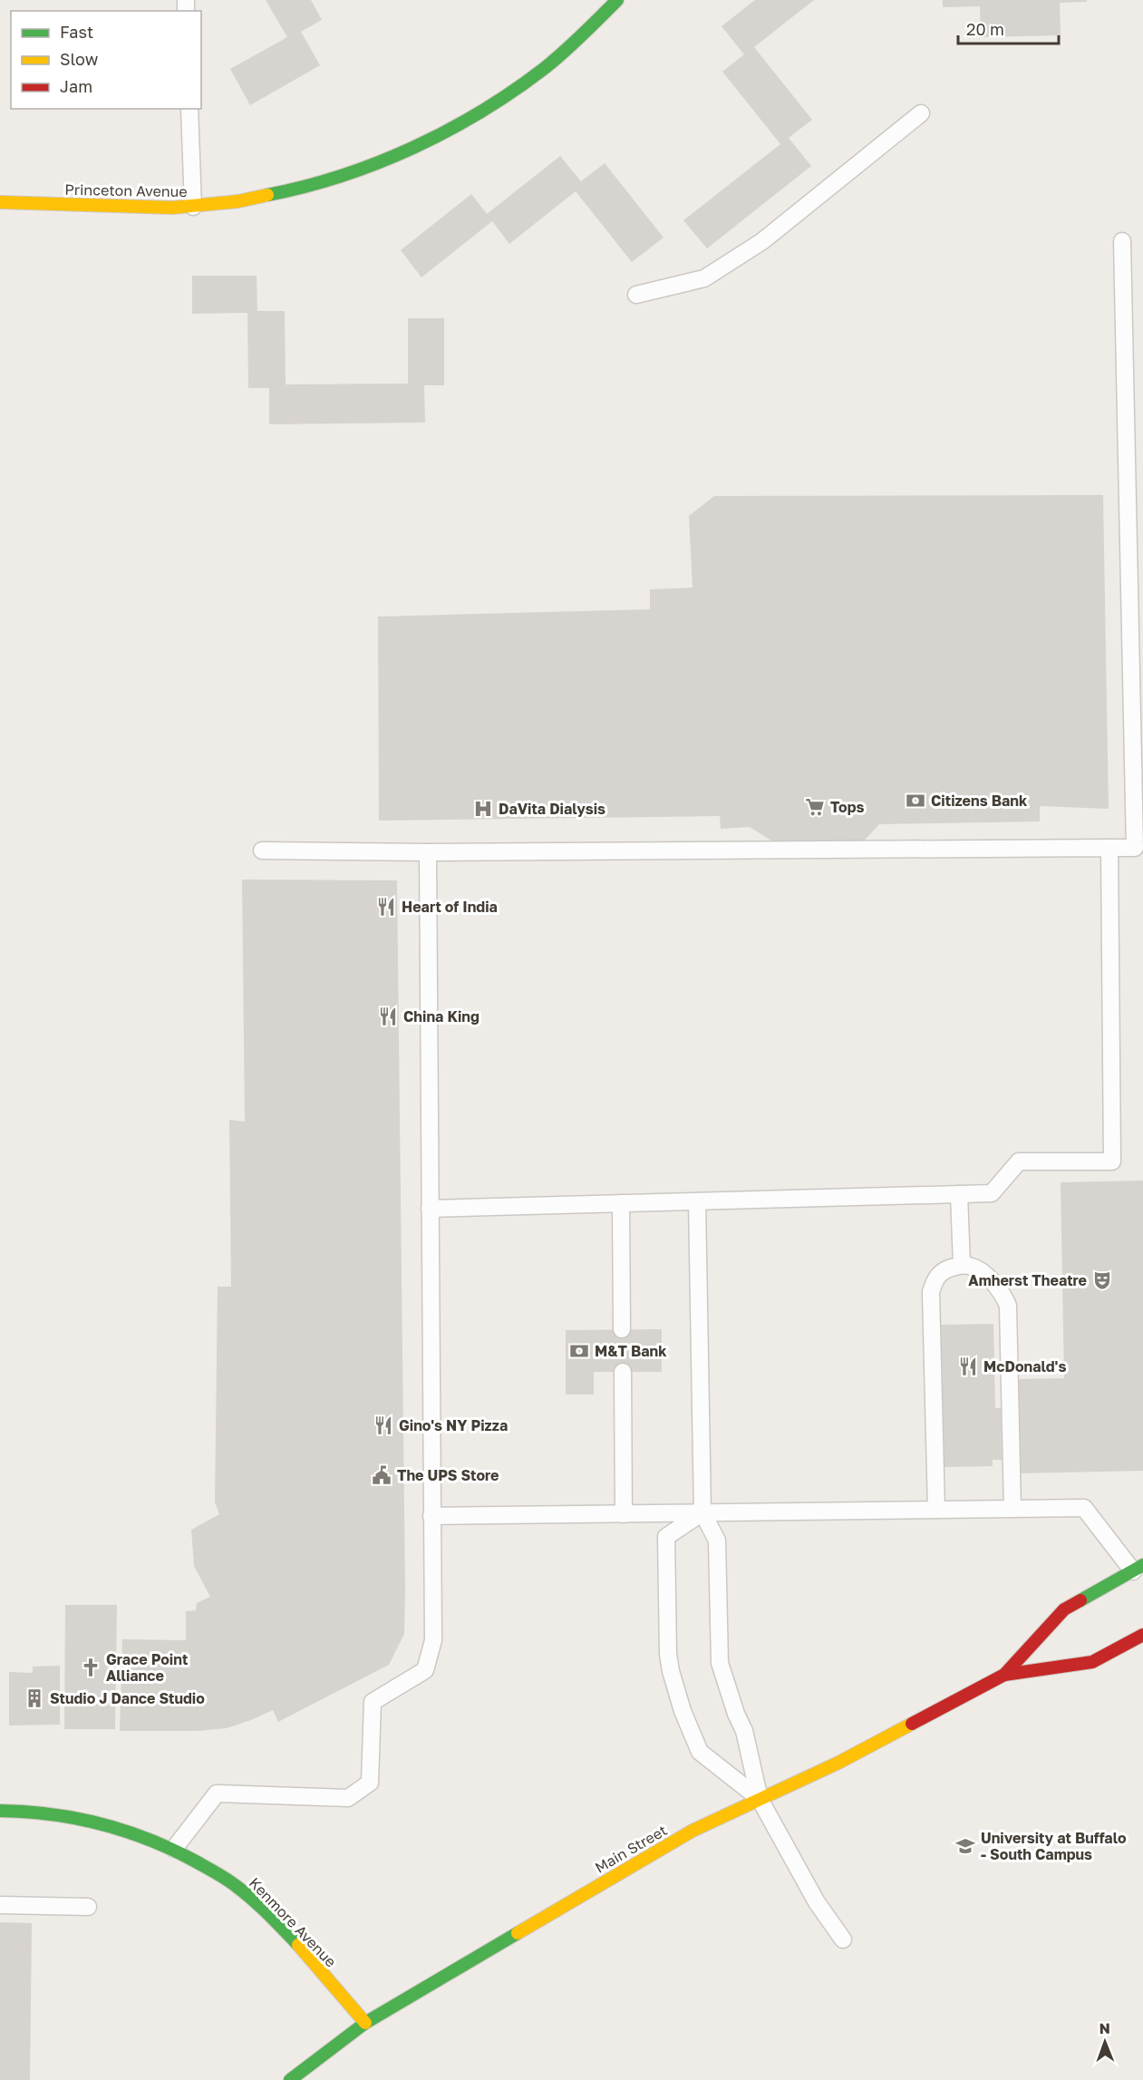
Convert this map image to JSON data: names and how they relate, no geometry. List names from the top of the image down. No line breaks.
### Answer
{"streets":{"main road":["Princeton Avenue","Main Street","Kenmore Avenue"]},"crossings":[["Main Street","Kenmore Avenue"]],"places":{"bank":["Citizens Bank","M&T Bank"],"supermarket":["Tops"],"hospital":["DaVita Dialysis"],"restaurant":["Heart of India","China King","McDonald's","Gino's NY Pizza"],"theatre":["Amherst Theatre"],"public building":["The UPS Store"],"church":["Grace Point Alliance"],"building":["Studio J Dance Studio"],"school or university":["University at Buffalo - South Campus"]},"legend":["Fast","Slow","Jam"],"scale_bar":"20 m","north":"top"}
